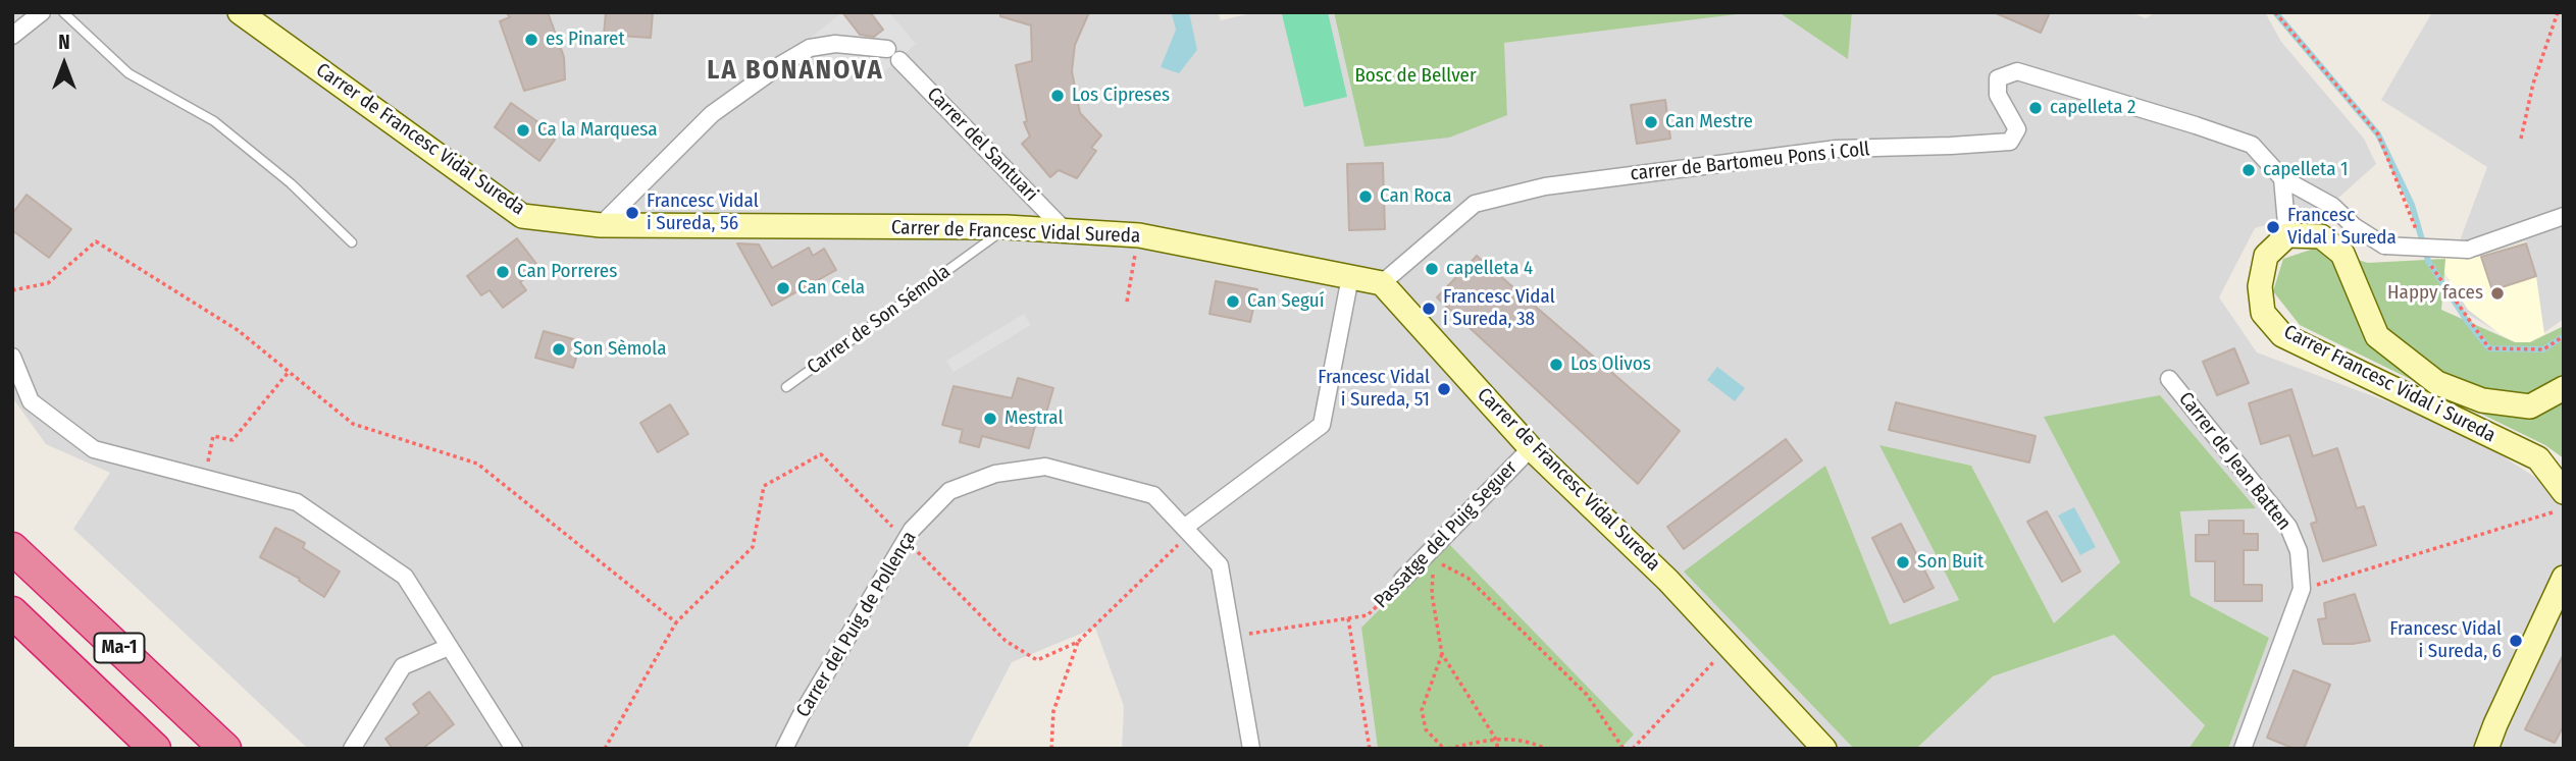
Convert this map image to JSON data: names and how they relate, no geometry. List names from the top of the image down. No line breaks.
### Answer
{"streets":{"highway":["Ma-1"],"street":["Carrer de Francesc Vidal Sureda","Carrer del Santuari","carrer de Bartomeu Pons i Coll","Carrer Francesc Vidal i Sureda","Carrer de Jean Batten","Passatge del Puig Seguer","Carrer del Puig de Pollença"],"lane":["Carrer de Son Sémola"]},"crossings":[["Carrer de Francesc Vidal Sureda","Carrer del Santuari"],["Carrer de Francesc Vidal Sureda","carrer de Bartomeu Pons i Coll"],["Carrer de Francesc Vidal Sureda","Carrer de Son Sémola"],["Carrer de Francesc Vidal Sureda","Passatge del Puig Seguer"],["Passatge del Puig Seguer","Carrer del Puig de Pollença"]],"districts":["LA BONANOVA"],"parks":["Bosc de Bellver"],"places":["es Pinaret","Los Cipreses","capelleta 2","Can Mestre","Ca la Marquesa","capelleta 1","Can Roca","Francesc Vidal i Sureda, 56","Francesc Vidal i Sureda","capelleta 4","Can Porreres","Can Cela","Happy faces","Can Seguí","Francesc Vidal i Sureda, 38","Son Sèmola","Los Olivos","Francesc Vidal i Sureda, 51","Mestral","Son Buit","Francesc Vidal i Sureda, 6"],"north":"top"}
